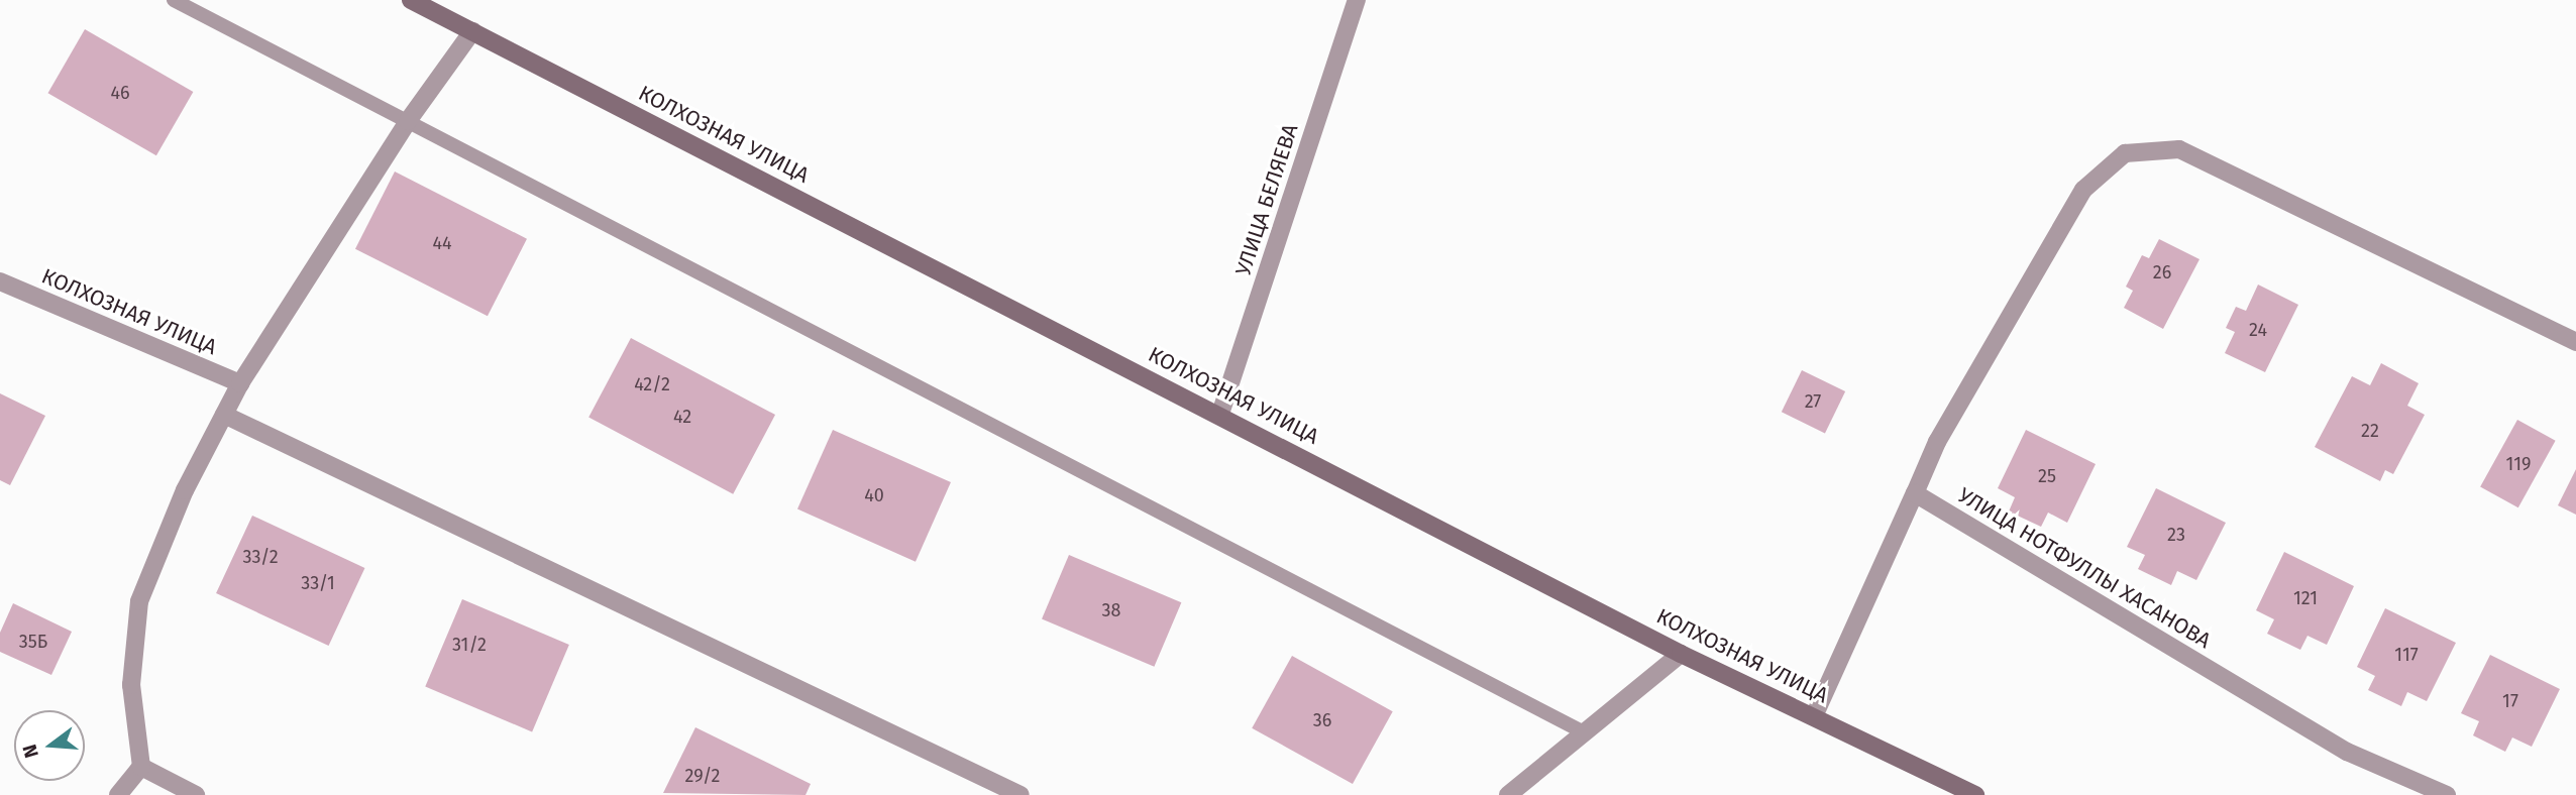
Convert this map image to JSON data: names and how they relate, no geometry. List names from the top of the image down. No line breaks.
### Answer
{"streets":{"main road":["КОЛХОЗНАЯ УЛИЦА"],"street":["УЛИЦА БЕЛЯЕВА","УЛИЦА НОТФУЛЛЫ ХАСАНОВА"]},"crossings":[["КОЛХОЗНАЯ УЛИЦА","УЛИЦА БЕЛЯЕВА"]],"house_numbers":["46","44","26","24","42/2","27","42","22","119","25","40","23","33/2","33/1","121","38","35Б","31/2","117","17","36","29/2"],"north":"left"}
